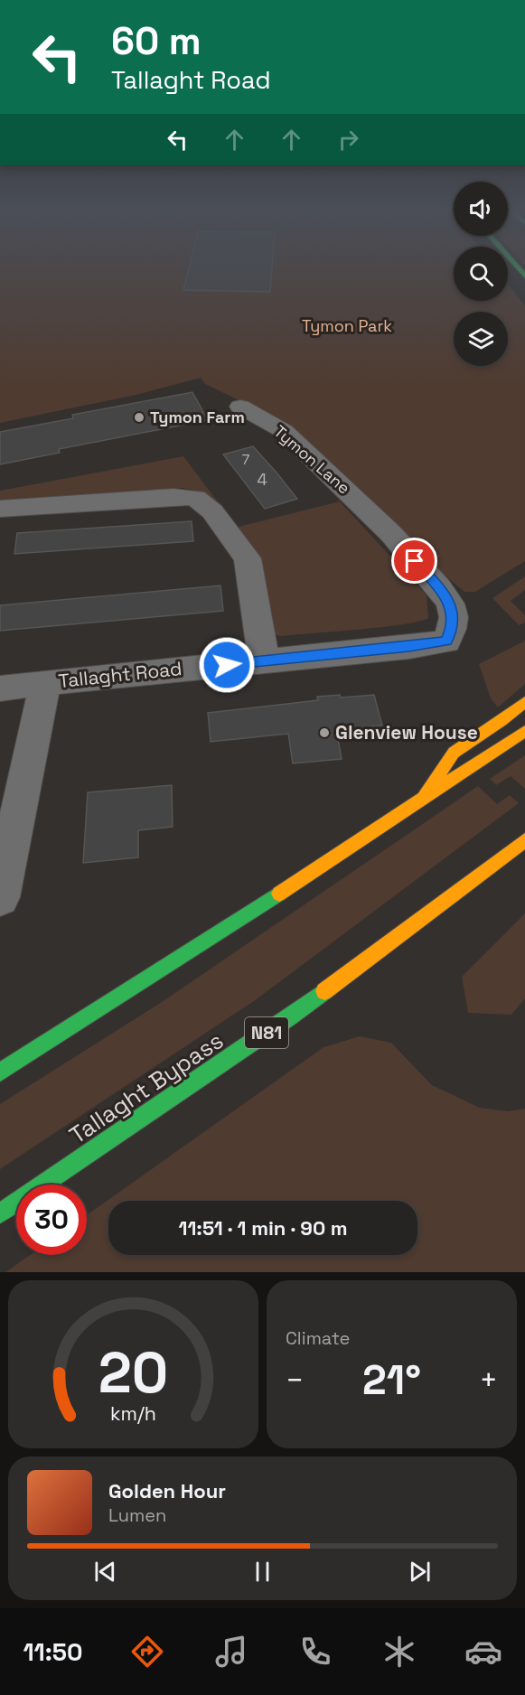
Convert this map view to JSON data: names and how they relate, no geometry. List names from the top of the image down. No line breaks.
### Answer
{"streets":{"main road":["N81","Tallaght Bypass"],"street":["Tymon Lane","Tallaght Road"]},"crossings":[["Tymon Lane","Tallaght Road"]],"parks":["Tymon Park"],"places":["Tymon Farm","Glenview House"],"house_numbers":["7","4"],"page":{"turn":["60 m","Tallaght Road"],"limit":"30","trip":"11:51 · 1 min · 90 m","tile":"Climate","heat":["−","21°","+"],"song":["Golden Hour","Lumen"],"tabs":"11:50","gauge":["20","km/h"]}}
